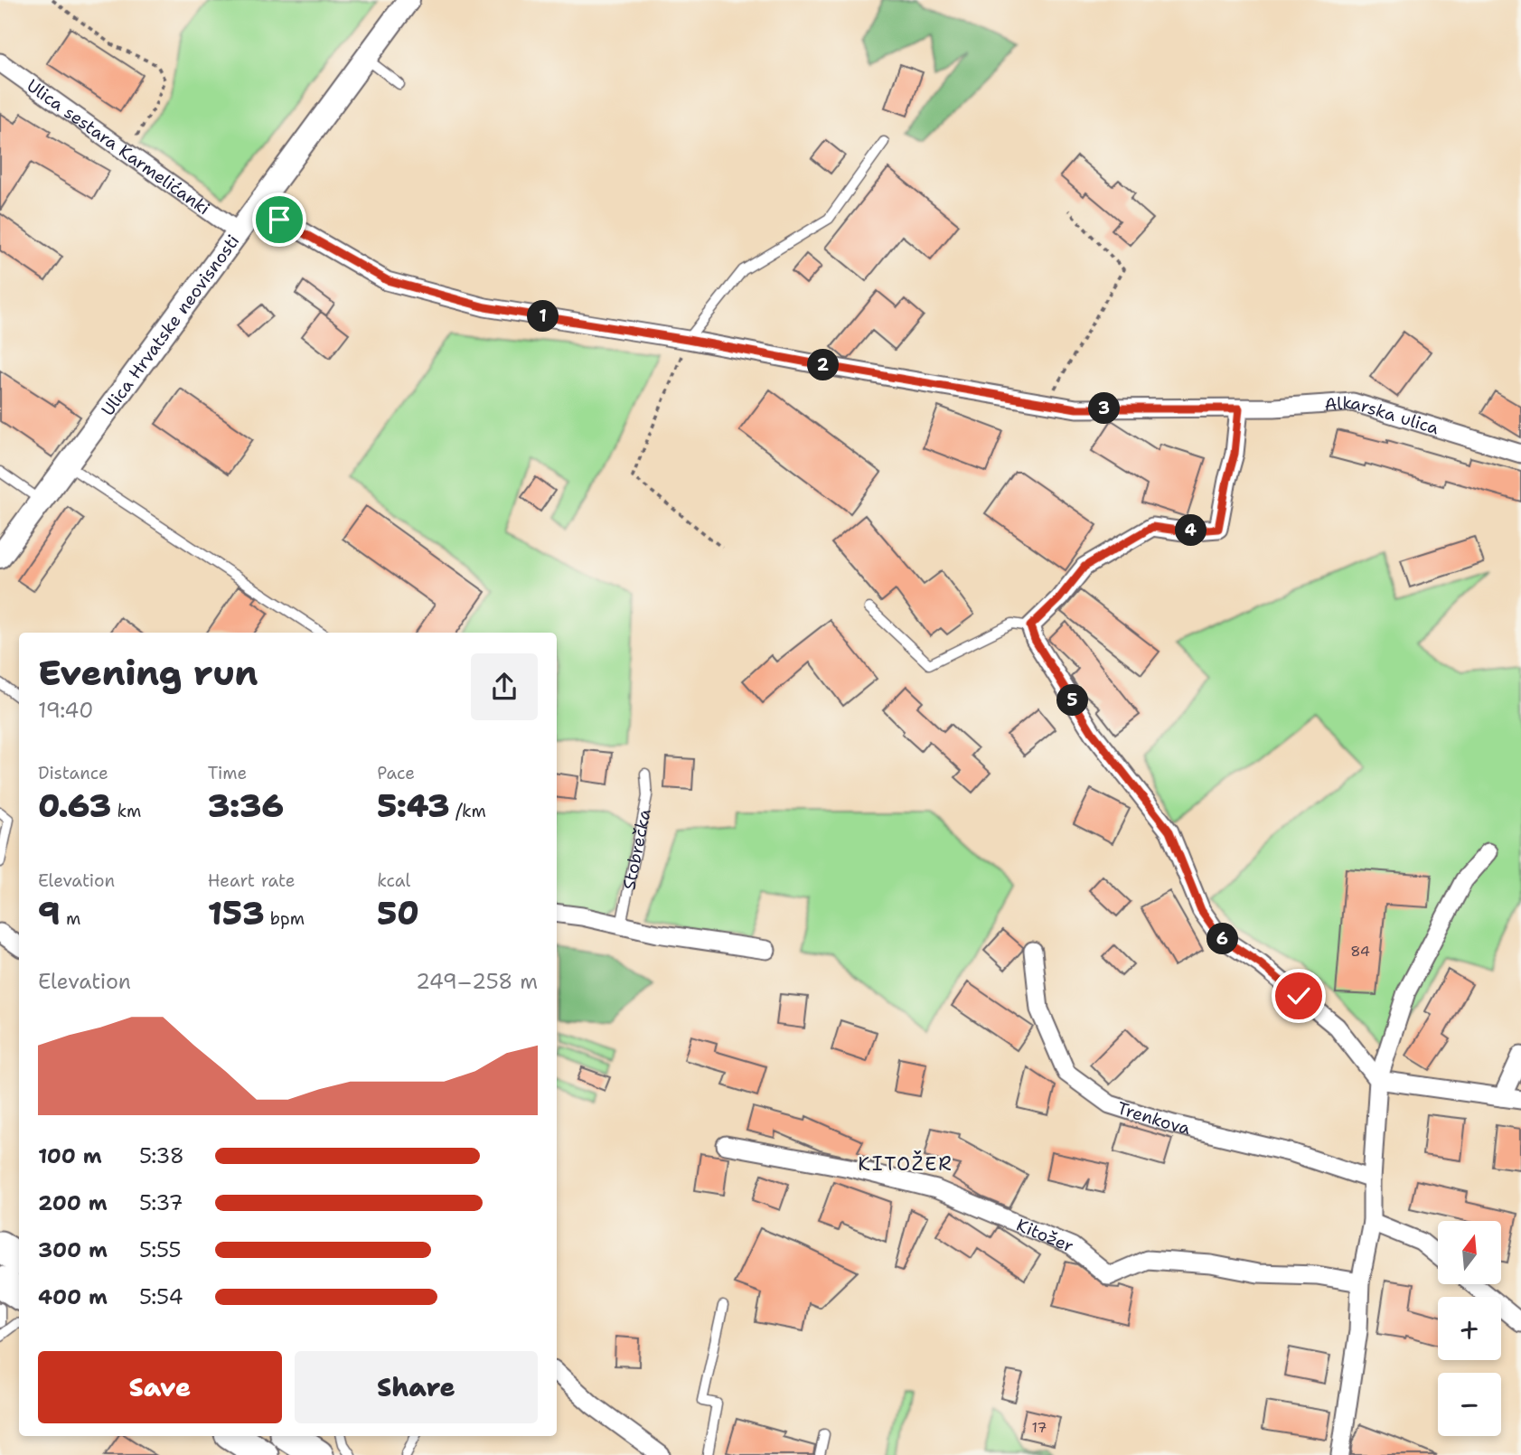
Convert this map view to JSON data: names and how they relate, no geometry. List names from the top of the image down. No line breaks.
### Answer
{"streets":{"street":["Ulica sestara Karmelićanki","Ulica Hrvatske neovisnosti","Alkarska ulica","Trenkova","Kitožer"],"lane":["Stobrečka"]},"crossings":[["Ulica sestara Karmelićanki","Ulica Hrvatske neovisnosti"]],"districts":["KITOŽER"],"house_numbers":["84","17"],"north":"top","page":{"pins":["1","2","3","4","5","6"],"heading":["Evening run","19:40"],"stats":[["Distance","0.63 km"],["Time","3:36"],["Pace","5:43 /km"],["Elevation","9 m"],["Heart rate","153 bpm"],["kcal","50"]],"chart":["Elevation","249–258 m"],"list":[{"name":"100 m","note":"5:38"},{"name":"200 m","note":"5:37"},{"name":"300 m","note":"5:55"},{"name":"400 m","note":"5:54"}],"map_buttons":["+","−"],"buttons":["Save","Share"]}}
